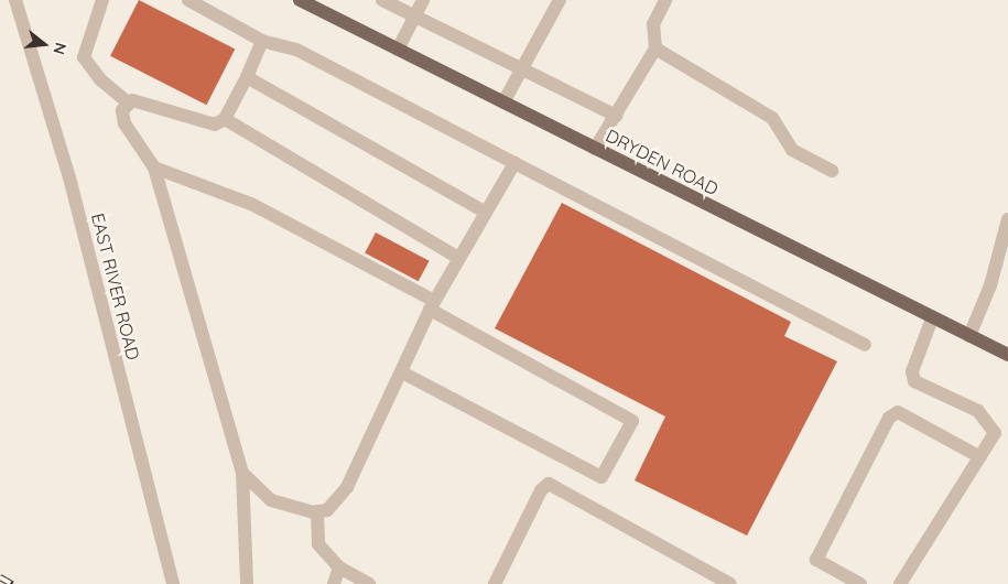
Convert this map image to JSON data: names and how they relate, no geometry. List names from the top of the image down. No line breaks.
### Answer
{"streets":{"main road":["DRYDEN ROAD"],"street":["EAST RIVER ROAD"]},"north":"right"}
